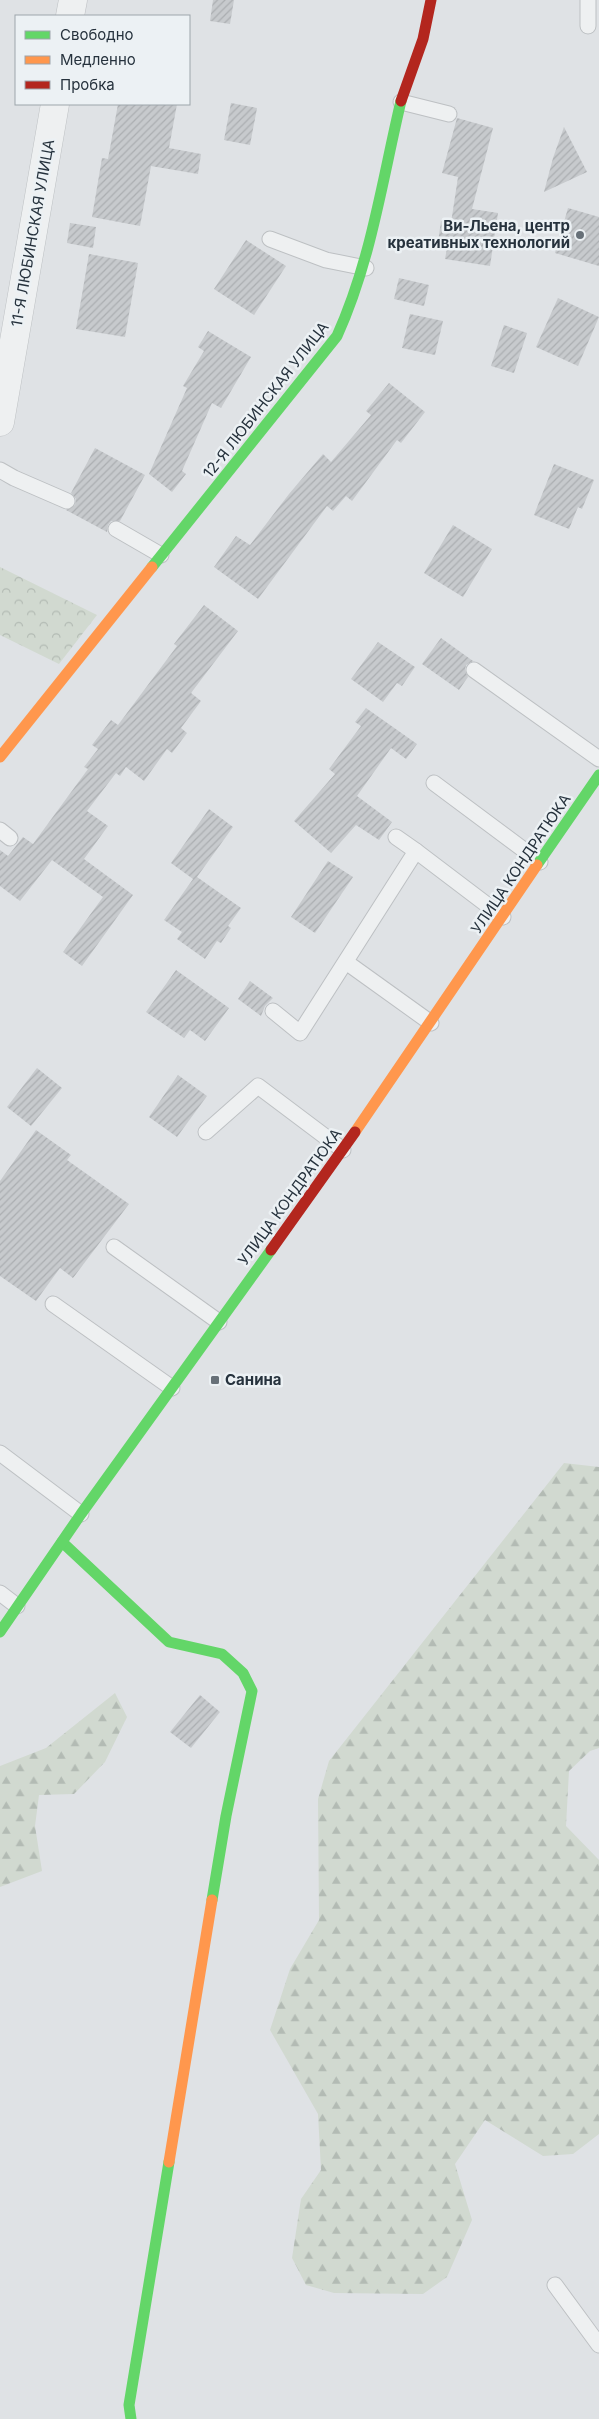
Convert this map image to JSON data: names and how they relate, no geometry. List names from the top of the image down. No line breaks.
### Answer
{"streets":{"street":["11-Я ЛЮБИНСКАЯ УЛИЦА","12-Я ЛЮБИНСКАЯ УЛИЦА","УЛИЦА КОНДРАТЮКА"]},"places":{"other":["Ви-Льена, центр креативных технологий"],"transit":["Санина"]},"legend":["Свободно","Медленно","Пробка"]}
